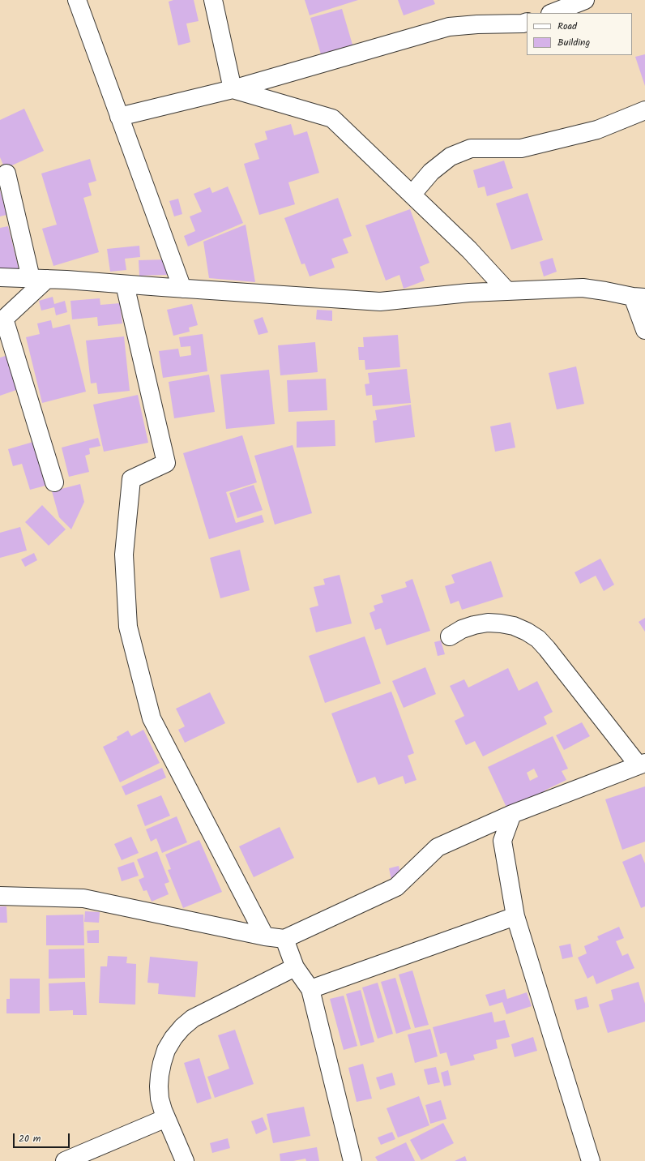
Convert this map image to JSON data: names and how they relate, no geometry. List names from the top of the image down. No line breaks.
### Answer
{"legend":["Road","Building"],"scale_bar":"20 m"}
